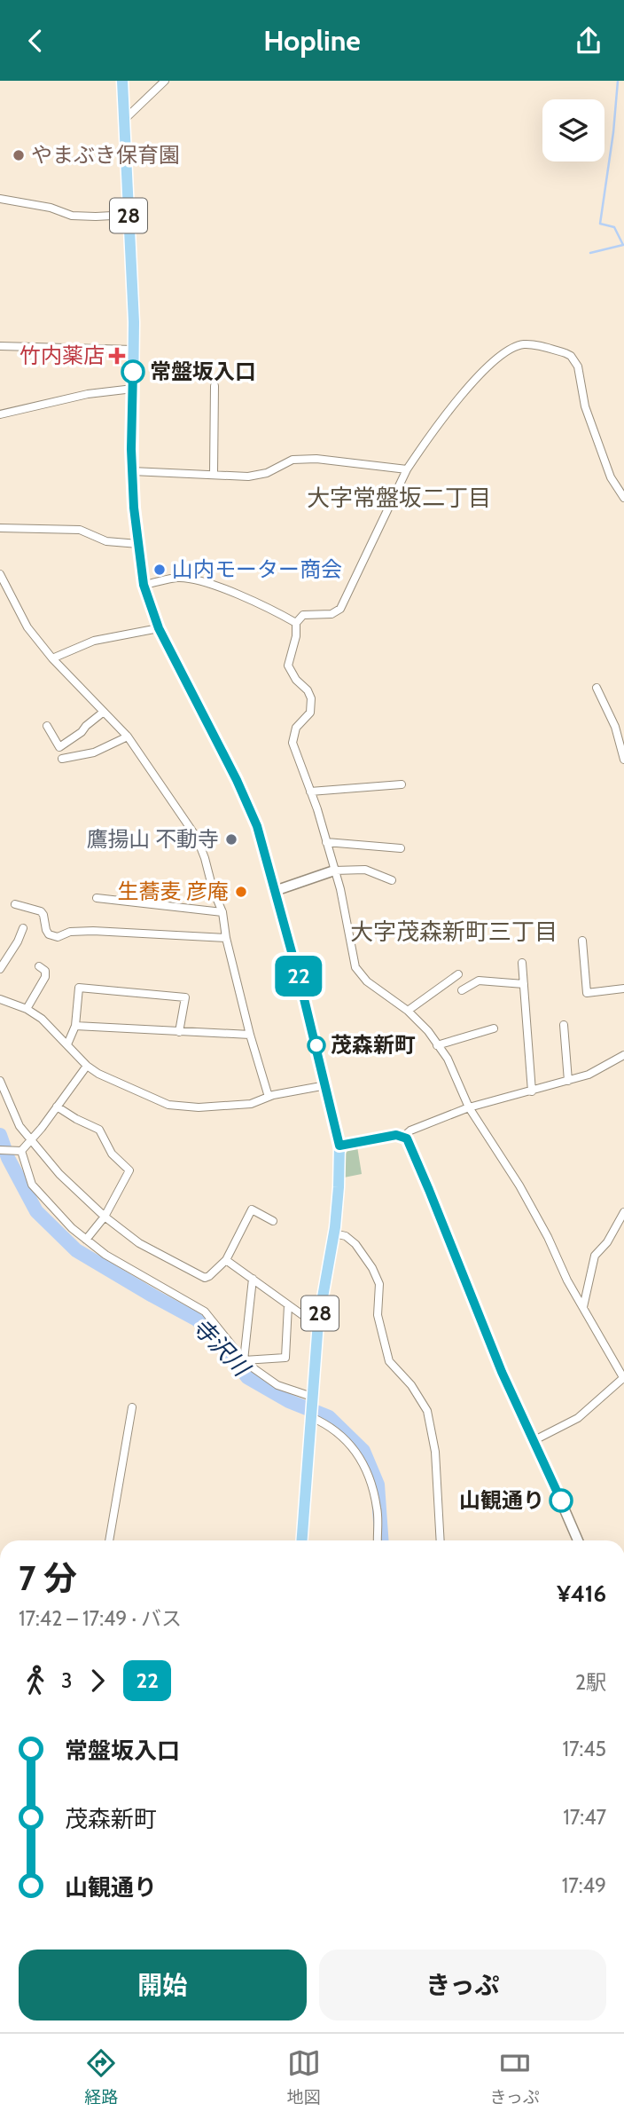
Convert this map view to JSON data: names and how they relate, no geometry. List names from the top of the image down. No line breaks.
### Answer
{"streets":{"main road":["28"]},"districts":["大字常盤坂二丁目","大字茂森新町三丁目"],"water":["寺沢川"],"places":{"other":["やまぶき保育園","常盤坂入口","山内モーター商会","鷹揚山 不動寺","生蕎麦 彦庵","茂森新町","山観通り"],"health":["竹内薬店"]},"lines":["bus line 22"],"page":{"header":"Hopline","on_map":"22","heading":["7 分","17:42 – 17:49 · バス","¥416"],"legs":["3","22","2駅"],"list":[{"name":"常盤坂入口","value":"17:45"},{"name":"茂森新町","value":"17:47"},{"name":"山観通り","value":"17:49"}],"buttons":["開始","きっぷ"],"tabs":["経路","地図","きっぷ"]}}
